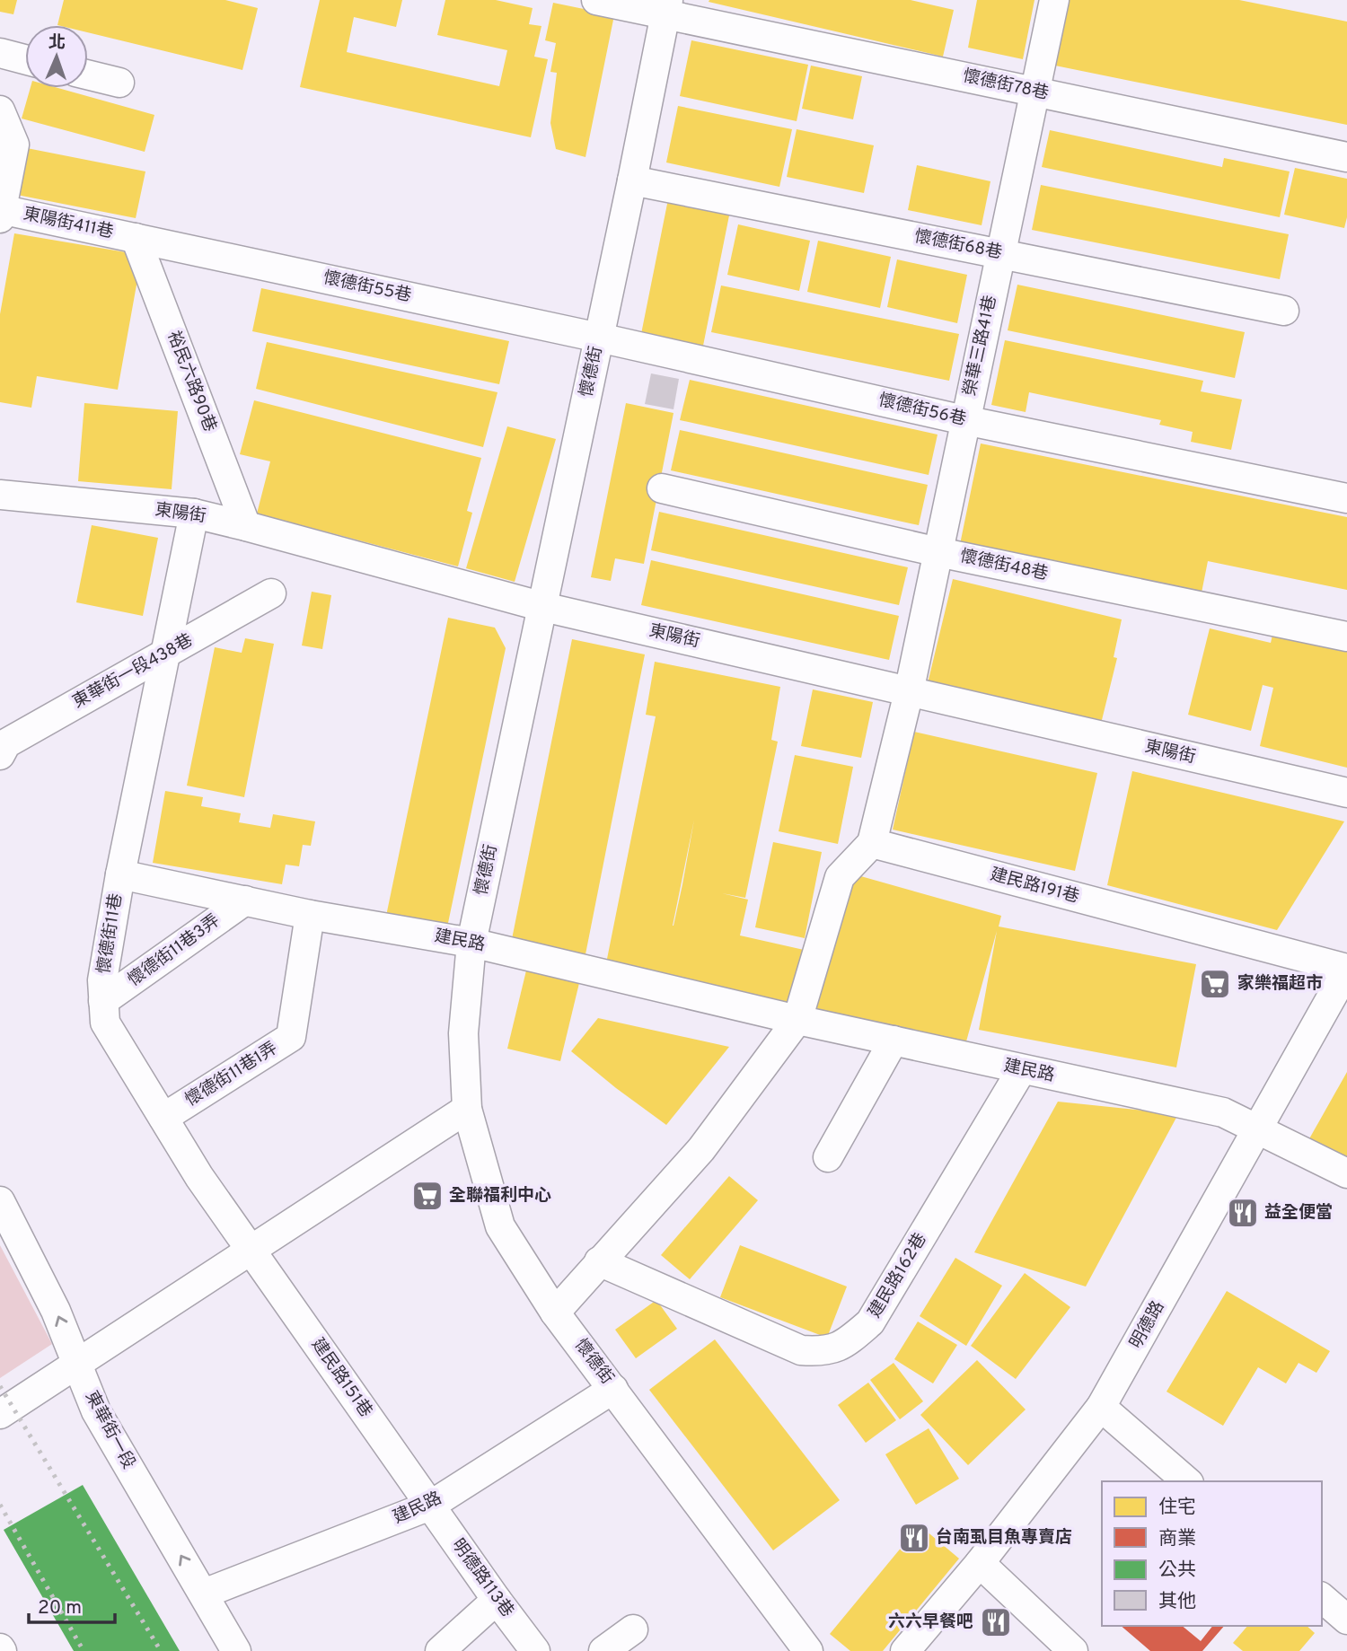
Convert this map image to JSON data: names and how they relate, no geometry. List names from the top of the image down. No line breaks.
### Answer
{"streets":{"street":["懷德街78巷","東陽街411巷","懷德街68巷","懷德街55巷","榮華三路41巷","懷德街","裕民六路90巷","懷德街56巷","東陽街","懷德街48巷","東華街一段438巷","建民路191巷","懷德街11巷","建民路","懷德街11巷3弄","懷德街11巷1弄","建民路162巷","明德路","建民路151巷","東華街一段","明德路113巷"]},"crossings":[["懷德街78巷","榮華三路41巷"],["懷德街78巷","懷德街"],["東陽街411巷","懷德街55巷"],["東陽街411巷","裕民六路90巷"],["懷德街68巷","榮華三路41巷"],["懷德街68巷","懷德街"],["懷德街55巷","懷德街"],["懷德街55巷","裕民六路90巷"],["懷德街55巷","懷德街56巷"],["榮華三路41巷","懷德街56巷"],["榮華三路41巷","東陽街"],["榮華三路41巷","懷德街48巷"],["懷德街","懷德街56巷"],["懷德街","東陽街"],["懷德街","建民路"],["裕民六路90巷","東陽街"],["東陽街","懷德街11巷"],["東華街一段438巷","懷德街11巷"],["建民路191巷","明德路"],["懷德街11巷","建民路"],["懷德街11巷","懷德街11巷3弄"],["懷德街11巷","懷德街11巷1弄"],["懷德街11巷","建民路151巷"],["建民路","懷德街11巷3弄"],["建民路","懷德街11巷1弄"],["建民路","建民路162巷"],["建民路","明德路"],["建民路","建民路151巷"],["建民路","東華街一段"],["建民路","明德路113巷"],["建民路151巷","明德路113巷"]],"one_way":["東華街一段"],"places":{"supermarket":["家樂福超市","全聯福利中心"],"restaurant":["益全便當","台南虱目魚專賣店","六六早餐吧"]},"legend":["住宅","商業","公共","其他"],"scale_bar":"20 m","north":"top"}
